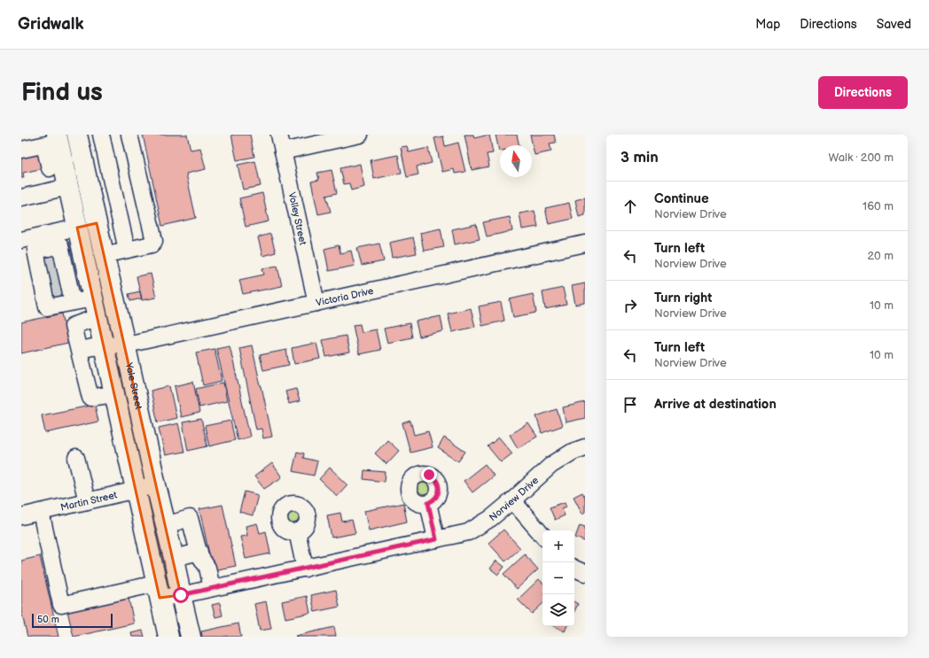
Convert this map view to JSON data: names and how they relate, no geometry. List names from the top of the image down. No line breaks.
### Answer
{"streets":{"main road":["Yale Street"],"street":["Volley Street","Victoria Drive","Norview Drive","Martin Street"]},"crossings":[["Volley Street","Victoria Drive"],["Victoria Drive","Yale Street"],["Yale Street","Norview Drive"],["Yale Street","Martin Street"],["Norview Drive","Martin Street"]],"scale_bar":"50 m","north":"top","page":{"header":"Gridwalk","nav":["Map","Directions","Saved"],"buttons":"Directions","title":"Find us","heading":["3 min","Walk · 200 m"],"list":[["Continue","Norview Drive","160 m"],["Turn left","Norview Drive","20 m"],["Turn right","Norview Drive","10 m"],["Turn left","Norview Drive","10 m"],"Arrive at destination"],"map_buttons":["+","−"],"scale":"50 m"}}
